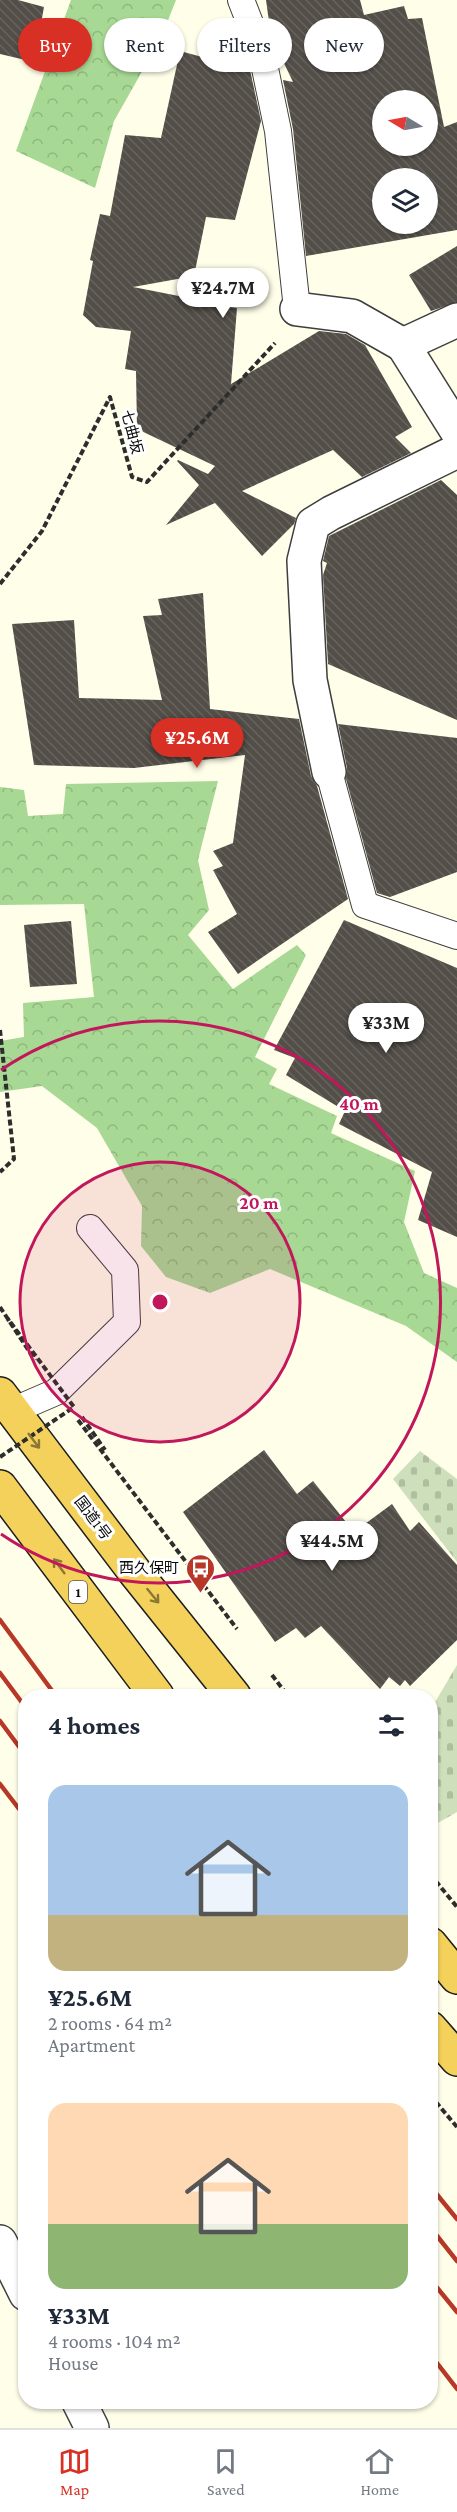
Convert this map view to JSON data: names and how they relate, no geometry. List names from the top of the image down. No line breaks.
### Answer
{"streets":{"highway":["国道1号","1"],"path":["七曲坂"]},"places":{"bus stop":["西久保町"]},"north":"left","page":{"chip":["Buy","Rent","Filters","New"],"price":["¥24.7M","¥25.6M","¥33M","¥44.5M"],"heading":"4 homes","list":[{"name":"¥25.6M","note":"2 rooms · 64 m² · Apartment"},{"name":"¥33M","note":"4 rooms · 104 m² · House"}],"tabs":["Map","Saved","Home"]},"rings":["40 m","20 m"]}
